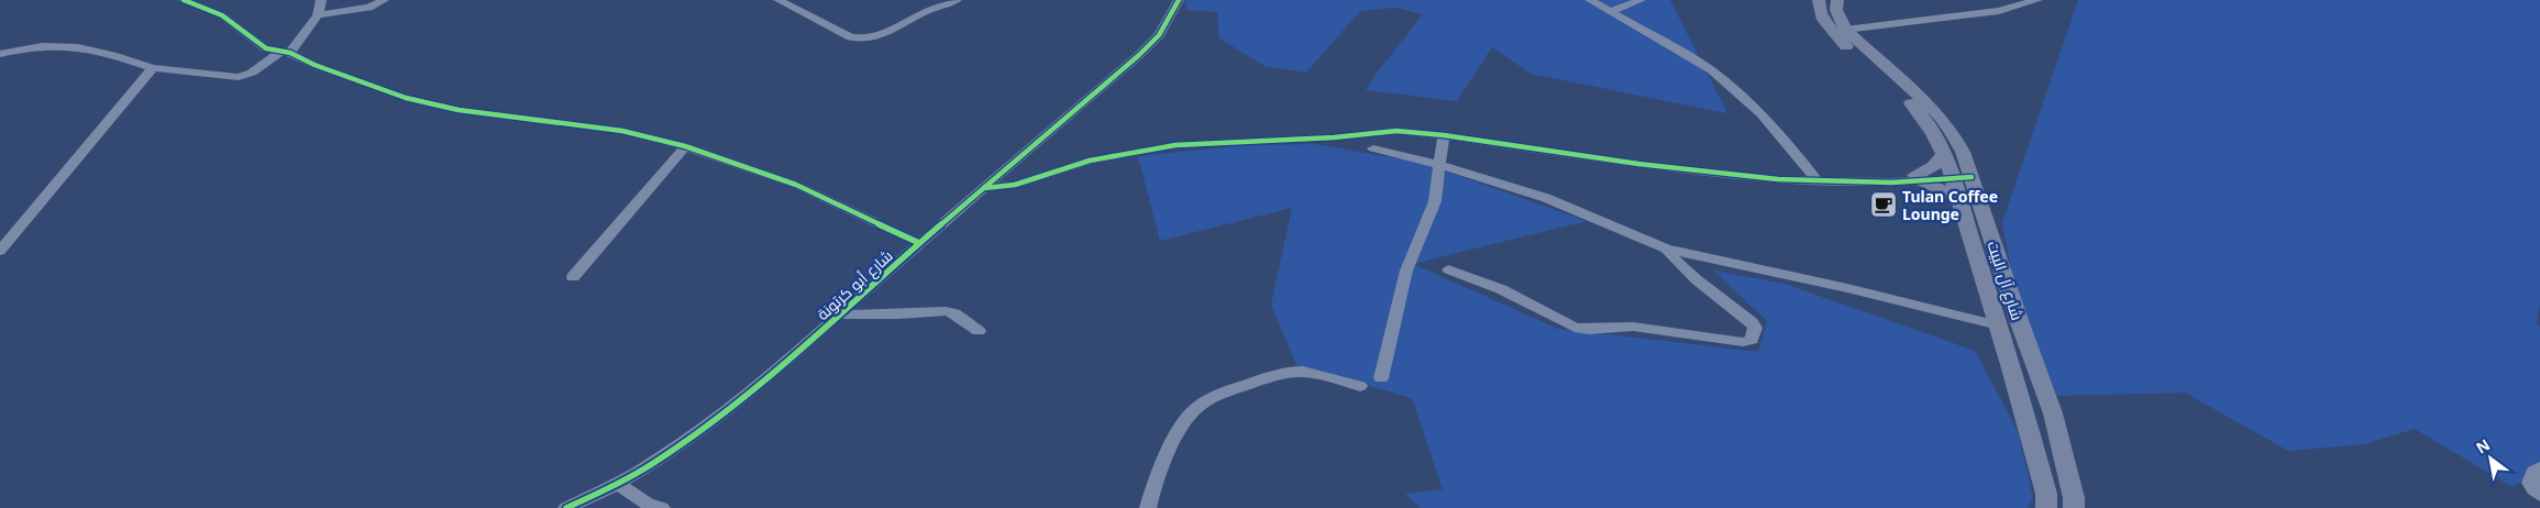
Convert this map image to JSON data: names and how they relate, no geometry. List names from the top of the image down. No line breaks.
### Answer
{"streets":{"street":["شارع آل البيت","شارع أبو كرتونة"]},"places":{"cafe":["Tulan Coffee Lounge"]},"north":"top left"}
